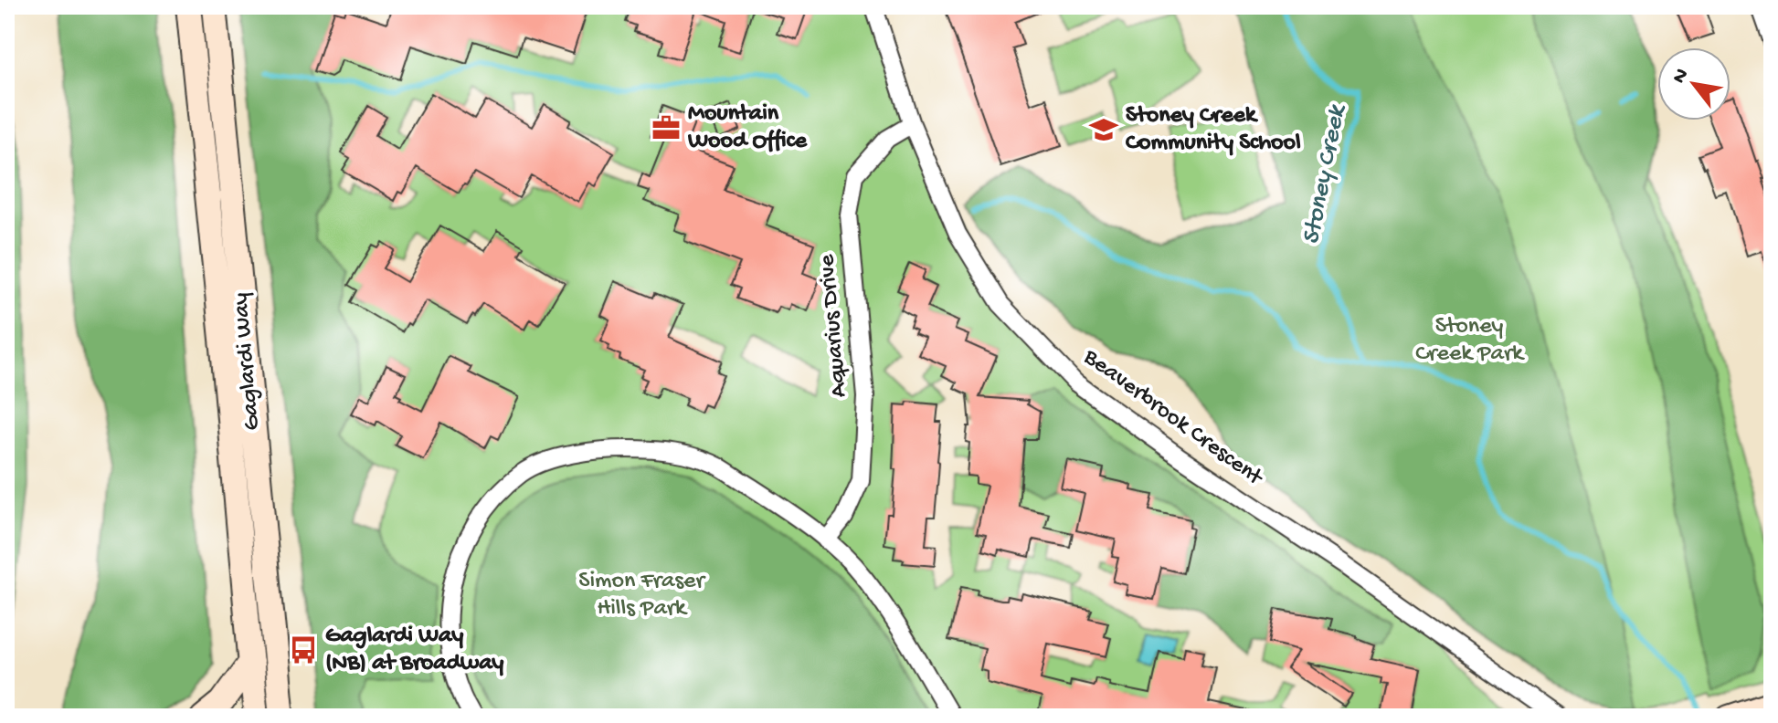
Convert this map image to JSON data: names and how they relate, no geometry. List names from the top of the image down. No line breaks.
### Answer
{"streets":{"main road":["Gaglardi Way"],"street":["Aquarius Drive","Beaverbrook Crescent"]},"crossings":[["Aquarius Drive","Beaverbrook Crescent"]],"water":["Stoney Creek"],"parks":["Stoney Creek Park","Simon Fraser Hills Park"],"places":{"office":["Mountain Wood Office"],"school or university":["Stoney Creek Community School"],"bus stop":["Gaglardi Way (NB) at Broadway"]},"north":"top left"}
